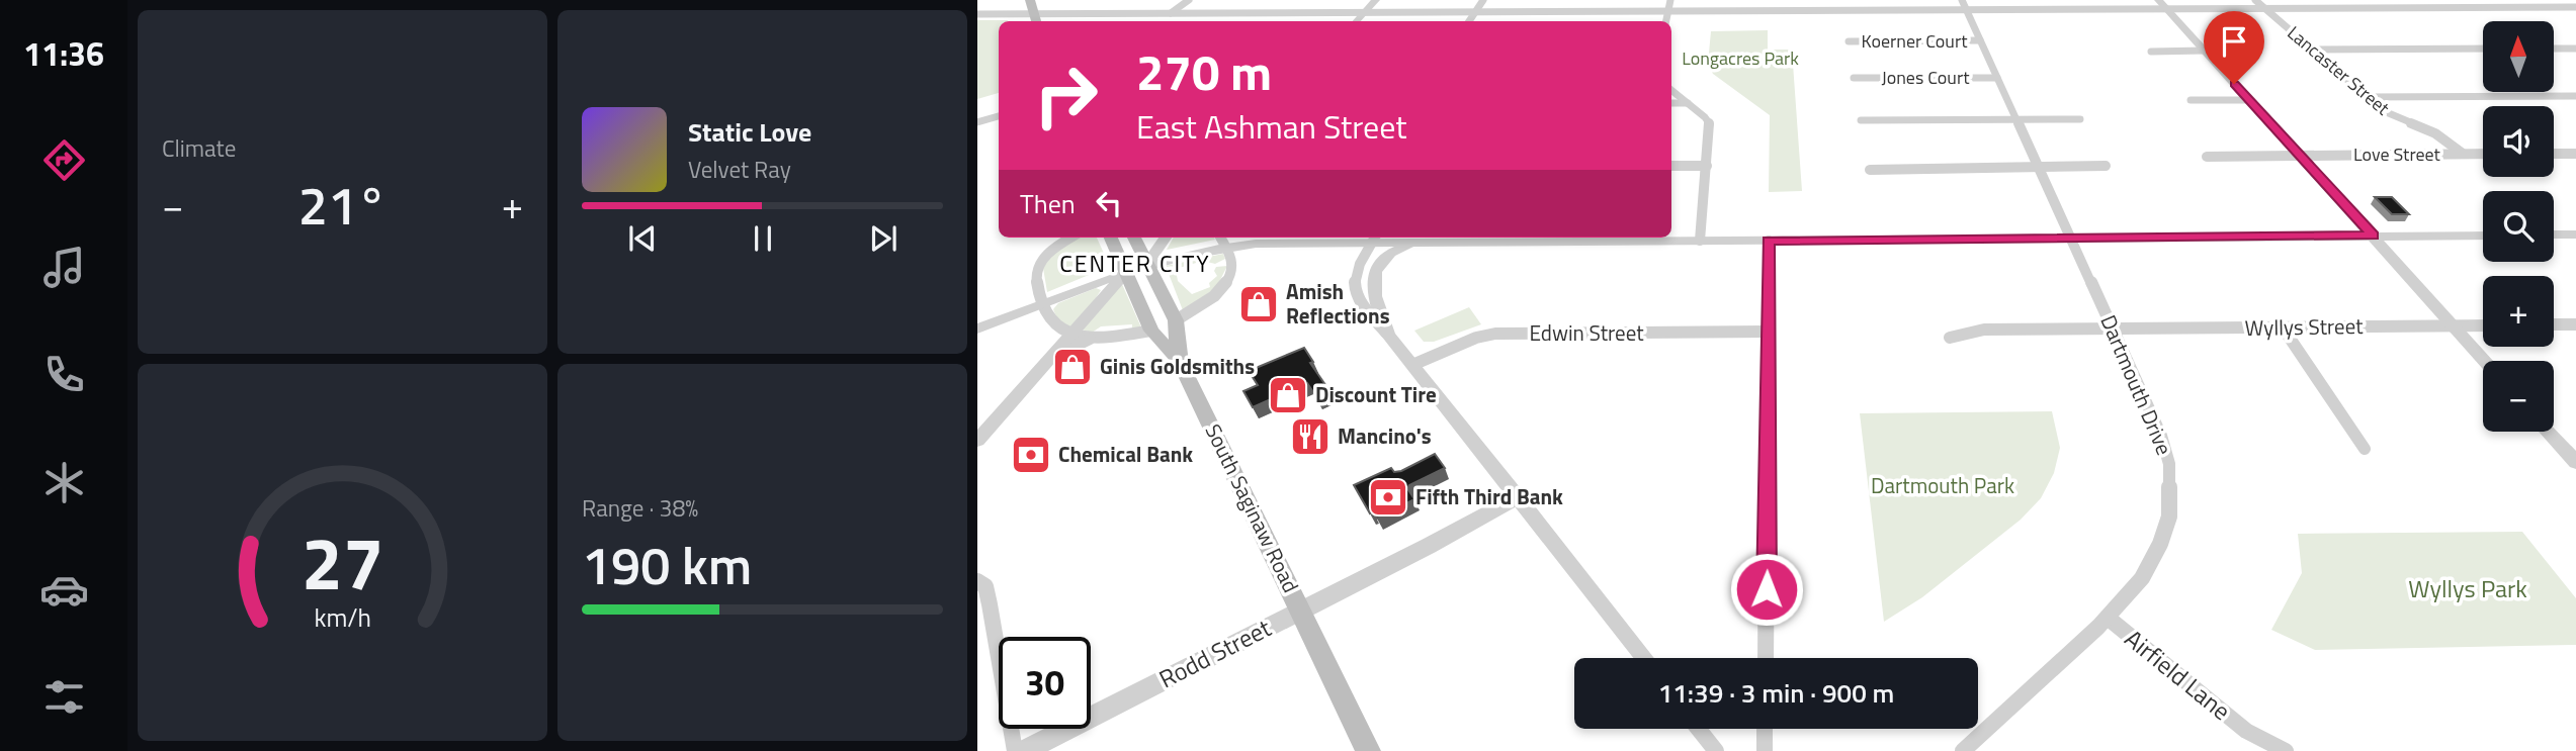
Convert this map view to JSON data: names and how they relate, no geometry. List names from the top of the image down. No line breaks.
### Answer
{"streets":{"main road":["South Saginaw Road"],"street":["Koerner Court","Lancaster Street","Jones Court","Love Street","Wyllys Street","Edwin Street","Dartmouth Drive","Rodd Street","Airfield Lane"]},"crossings":[["Koerner Court","Dartmouth Drive"],["Lancaster Street","Love Street"],["Jones Court","Dartmouth Drive"],["Wyllys Street","Dartmouth Drive"],["Dartmouth Drive","Airfield Lane"],["South Saginaw Road","Rodd Street"]],"districts":["CENTER CITY"],"parks":["Longacres Park","Dartmouth Park","Wyllys Park"],"places":{"shop":["Amish Reflections","Ginis Goldsmiths","Discount Tire"],"restaurant":["Mancino's"],"bank":["Chemical Bank","Fifth Third Bank"]},"north":"top","page":{"tabs":"11:36","tile":["Climate",["Range · 38%","190 km"]],"map_buttons":["+","−"],"turn":["270 m","East Ashman Street"],"song":["Static Love","Velvet Ray"],"then":"Then","heat":["−","21°","+"],"limit":"30","trip":"11:39 · 3 min · 900 m","gauge":["27","km/h"]}}
